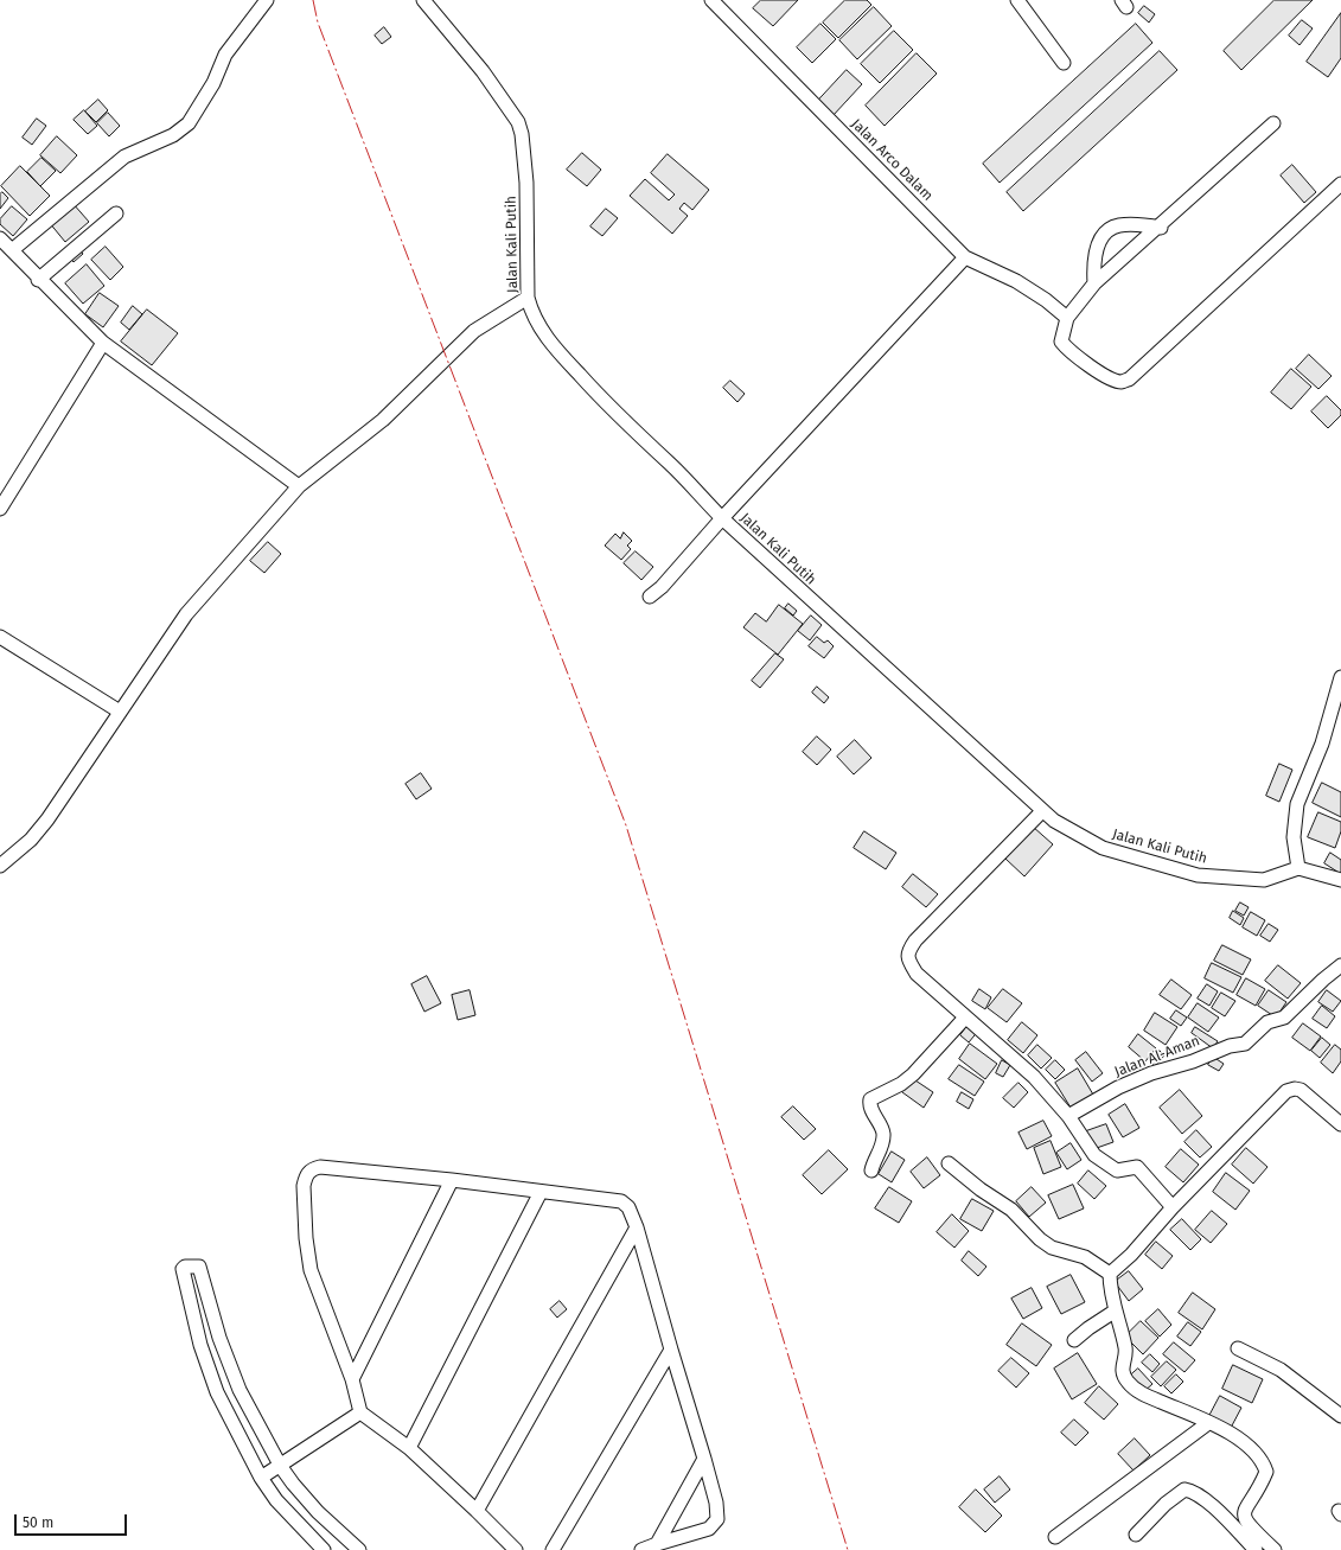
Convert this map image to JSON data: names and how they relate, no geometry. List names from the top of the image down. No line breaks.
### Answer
{"streets":{"street":["Jalan Arco Dalam","Jalan Kali Putih","Jalan Al-Aman"]},"scale_bar":"50 m"}
